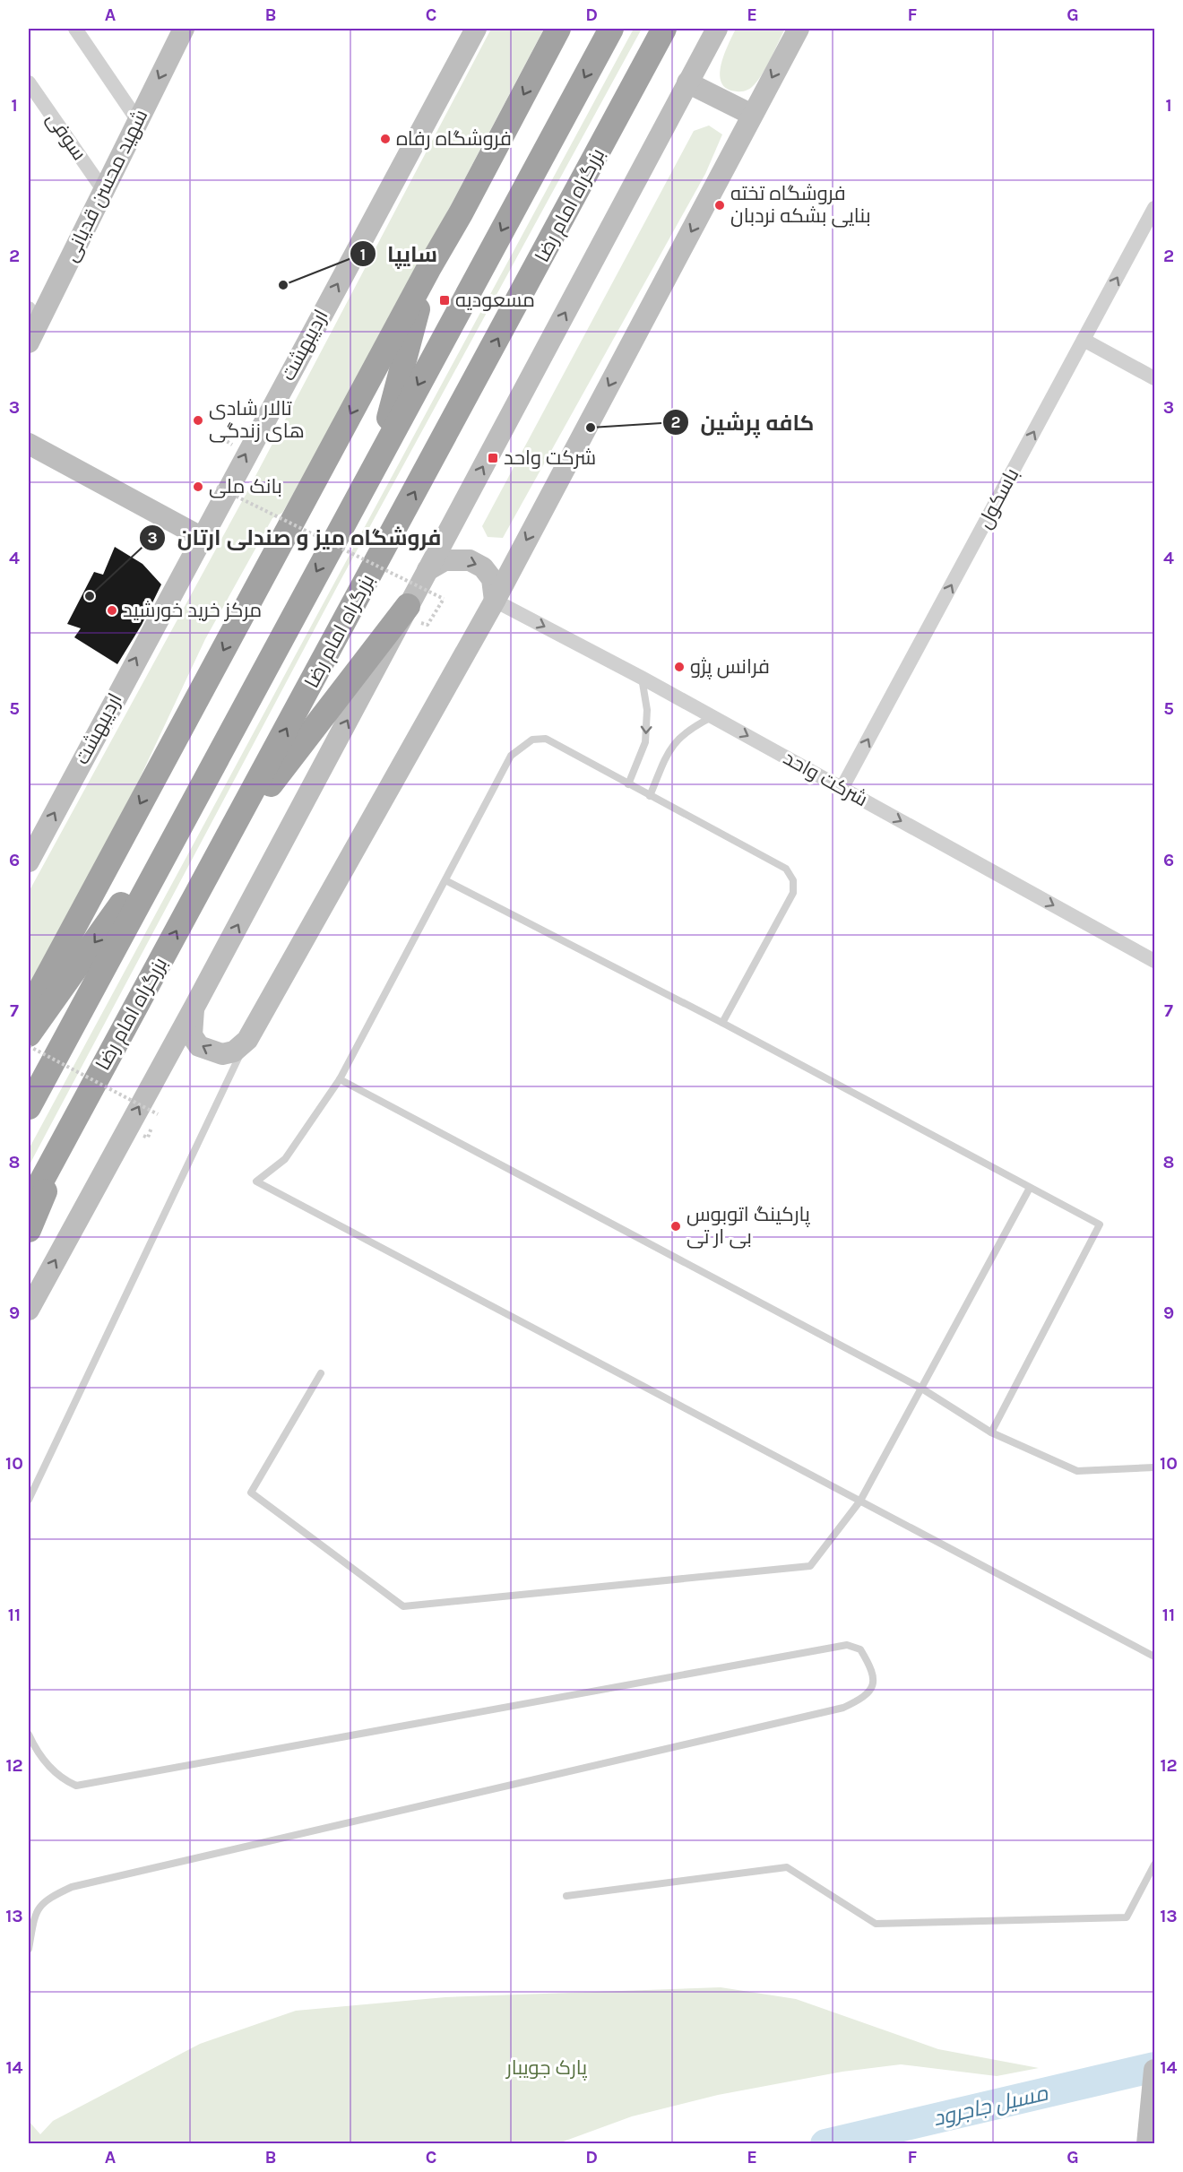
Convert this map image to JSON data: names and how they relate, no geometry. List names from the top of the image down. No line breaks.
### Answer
{"streets":{"highway":["بزرگراه امام رضا"],"main road":["شهید محسن قدیانی","اردیبهشت"],"street":["سوفی","باسکول","شرکت واحد"]},"crossings":[["سوفی","شهید محسن قدیانی"],["باسکول","شرکت واحد"]],"one_way":["اردیبهشت","باسکول","شرکت واحد"],"water":["مسیل جاجرود"],"parks":["پارک جویبار"],"places":{"other":["فروشگاه رفاه","فروشگاه تخته بنایی بشکه نردبان","سایپا","تالار شادی های زندگی","کافه پرشین","بانک ملی","فروشگاه میز و صندلی ارتان","مرکز خرید خورشید","فرانس پژو","پارکینگ اتوبوس بی ار تی"],"transit":["مسعودیه","شرکت واحد"]},"grid":{"columns":["A","B","C","D","E","F","G"],"rows":["1","2","3","4","5","6","7","8","9","10","11","12","13","14"]}}
